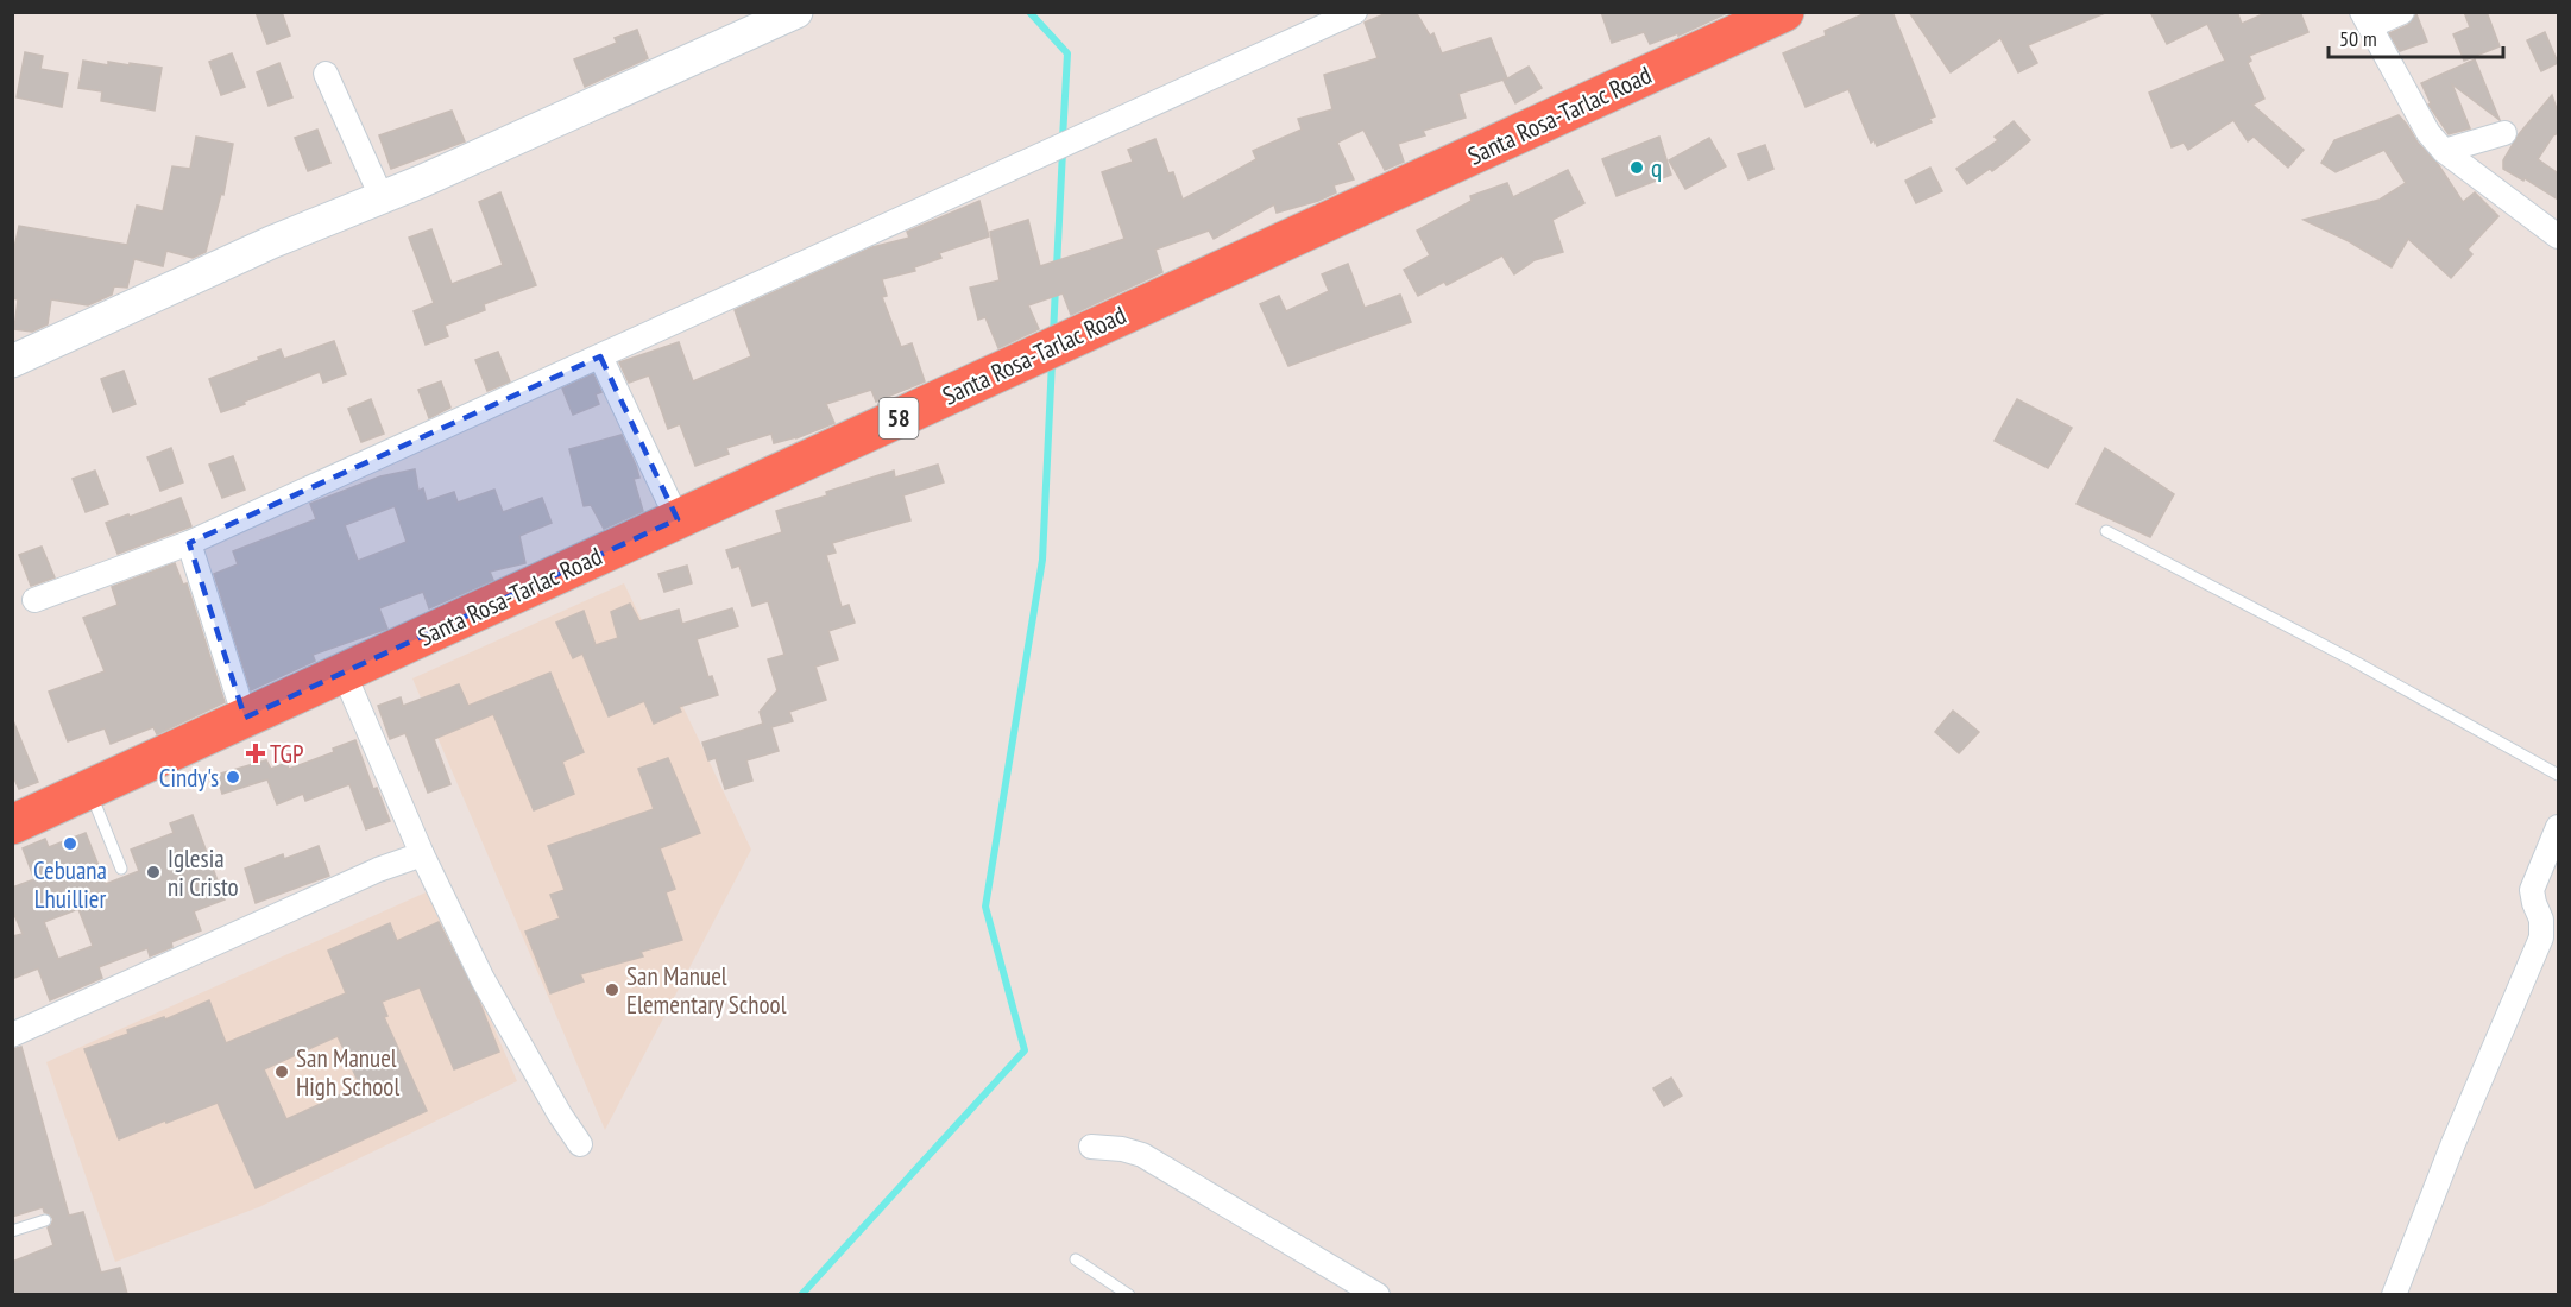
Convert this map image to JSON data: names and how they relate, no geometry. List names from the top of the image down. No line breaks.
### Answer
{"streets":{"highway":["Santa Rosa-Tarlac Road","58"]},"places":{"other":["q","Cindy's","Cebuana Lhuillier","Iglesia ni Cristo","San Manuel Elementary School","San Manuel High School"],"health":["TGP"]},"scale_bar":"50 m"}
